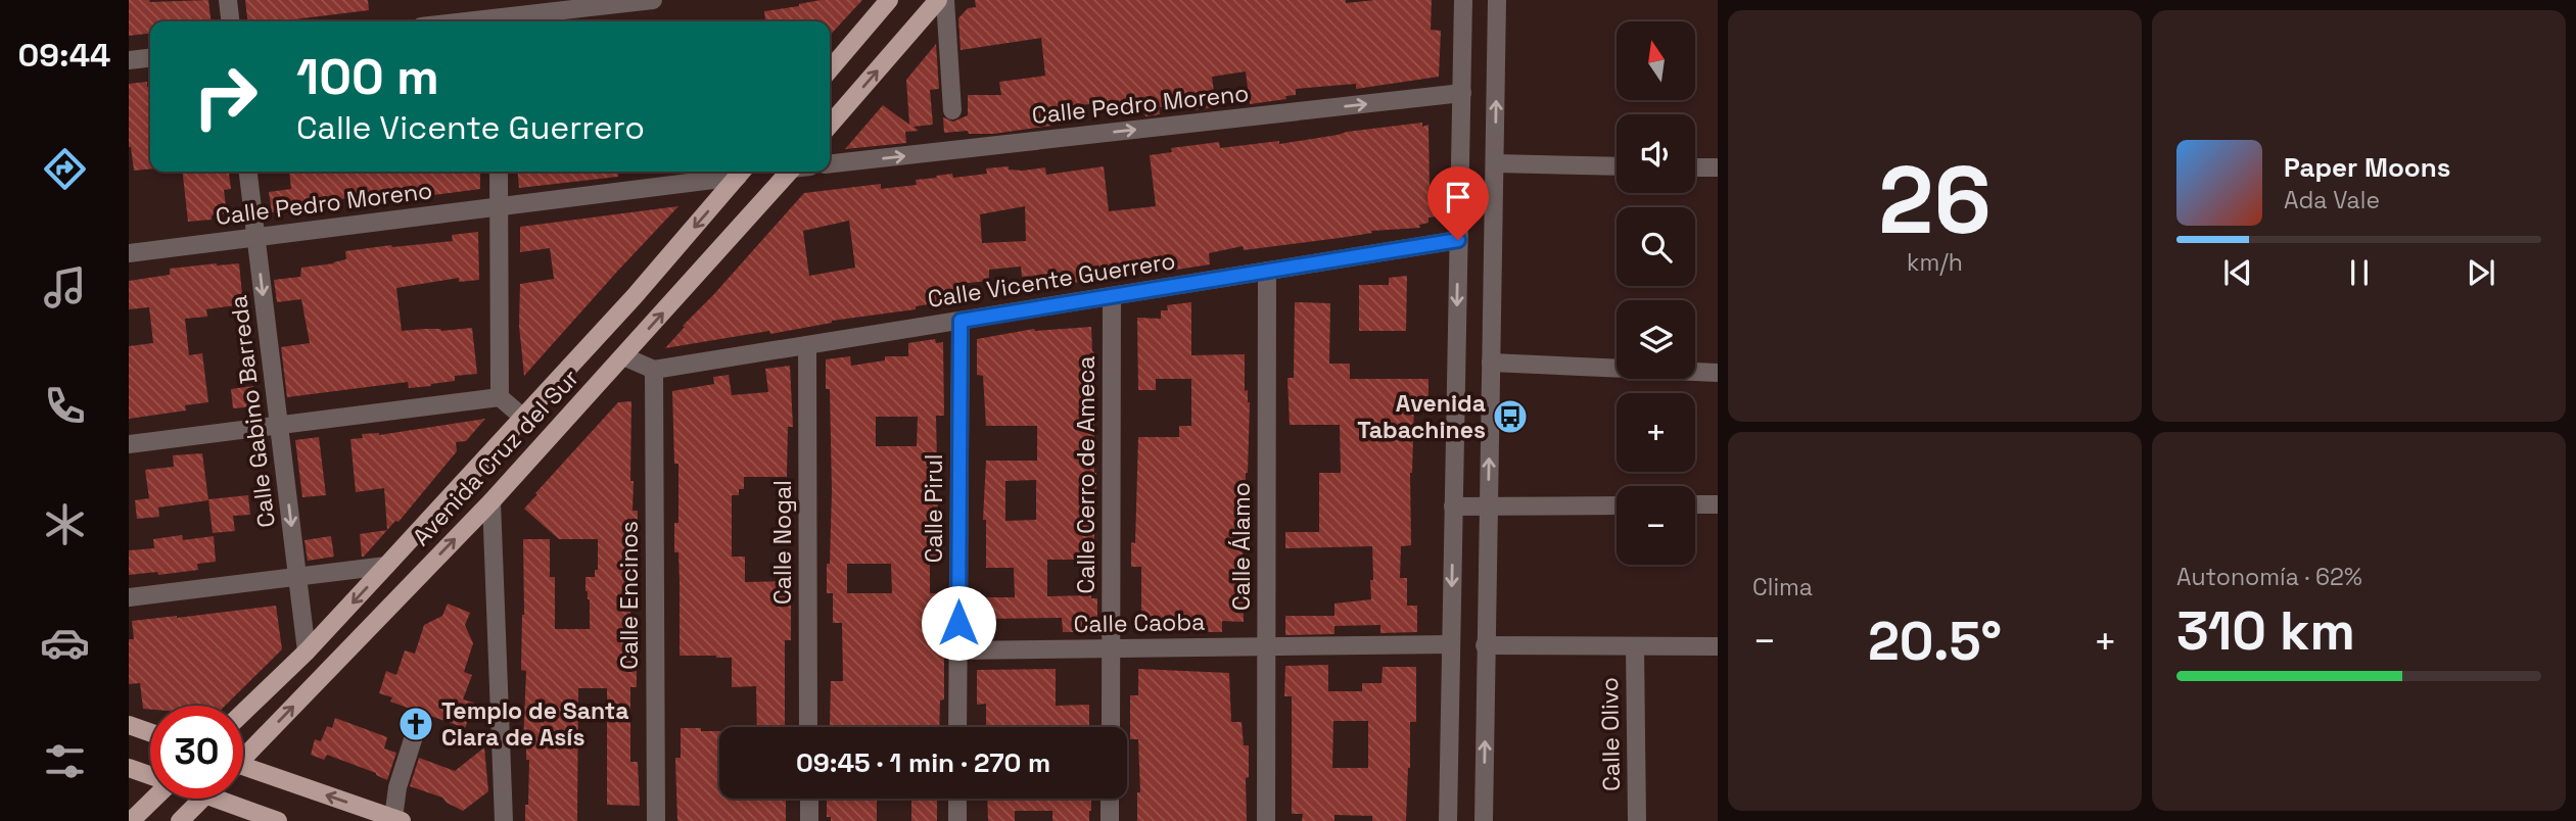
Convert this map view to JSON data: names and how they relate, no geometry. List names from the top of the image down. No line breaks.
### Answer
{"streets":{"main road":["Avenida Cruz del Sur"],"street":["Calle Pedro Moreno","Calle Vicente Guerrero","Calle Gabino Barreda","Calle Cerro de Ameca","Calle Pirul","Calle Nogal","Calle Álamo","Calle Encinos","Calle Caoba","Calle Olivo"]},"crossings":[["Calle Pedro Moreno","Calle Gabino Barreda"],["Calle Pedro Moreno","Avenida Cruz del Sur"],["Calle Vicente Guerrero","Calle Cerro de Ameca"],["Calle Vicente Guerrero","Calle Pirul"],["Calle Vicente Guerrero","Calle Nogal"],["Calle Vicente Guerrero","Calle Álamo"],["Calle Vicente Guerrero","Calle Encinos"],["Calle Gabino Barreda","Avenida Cruz del Sur"],["Calle Cerro de Ameca","Calle Caoba"],["Calle Pirul","Calle Caoba"],["Calle Álamo","Calle Caoba"]],"one_way":["Calle Pedro Moreno","Calle Gabino Barreda"],"places":{"bus stop":["Avenida Tabachines"],"church":["Templo de Santa Clara de Asís"]},"north":"top","page":{"tabs":"09:44","tile":[["26","km/h"],"Clima",["Autonomía · 62%","310 km"]],"map_buttons":["+","−"],"turn":["100 m","Calle Vicente Guerrero"],"song":["Paper Moons","Ada Vale"],"heat":["−","20.5°","+"],"limit":"30","trip":"09:45 · 1 min · 270 m"}}
